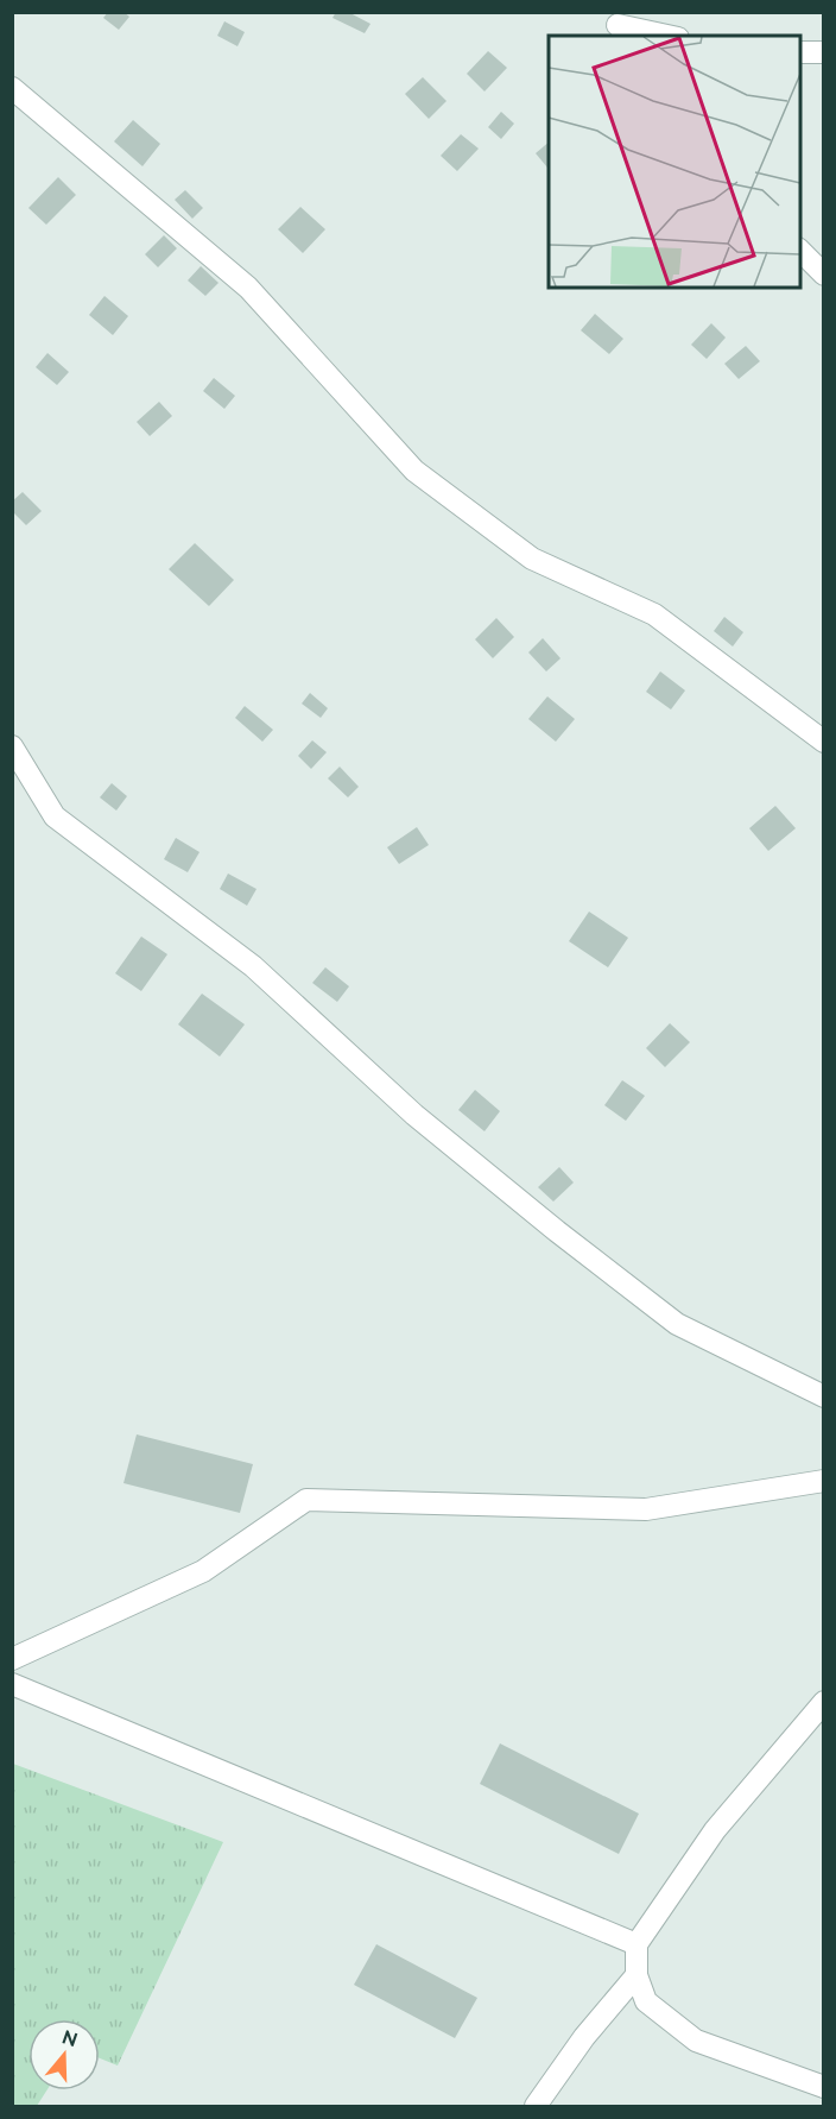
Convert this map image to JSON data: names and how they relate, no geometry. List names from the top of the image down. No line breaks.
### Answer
{"north":"top"}
